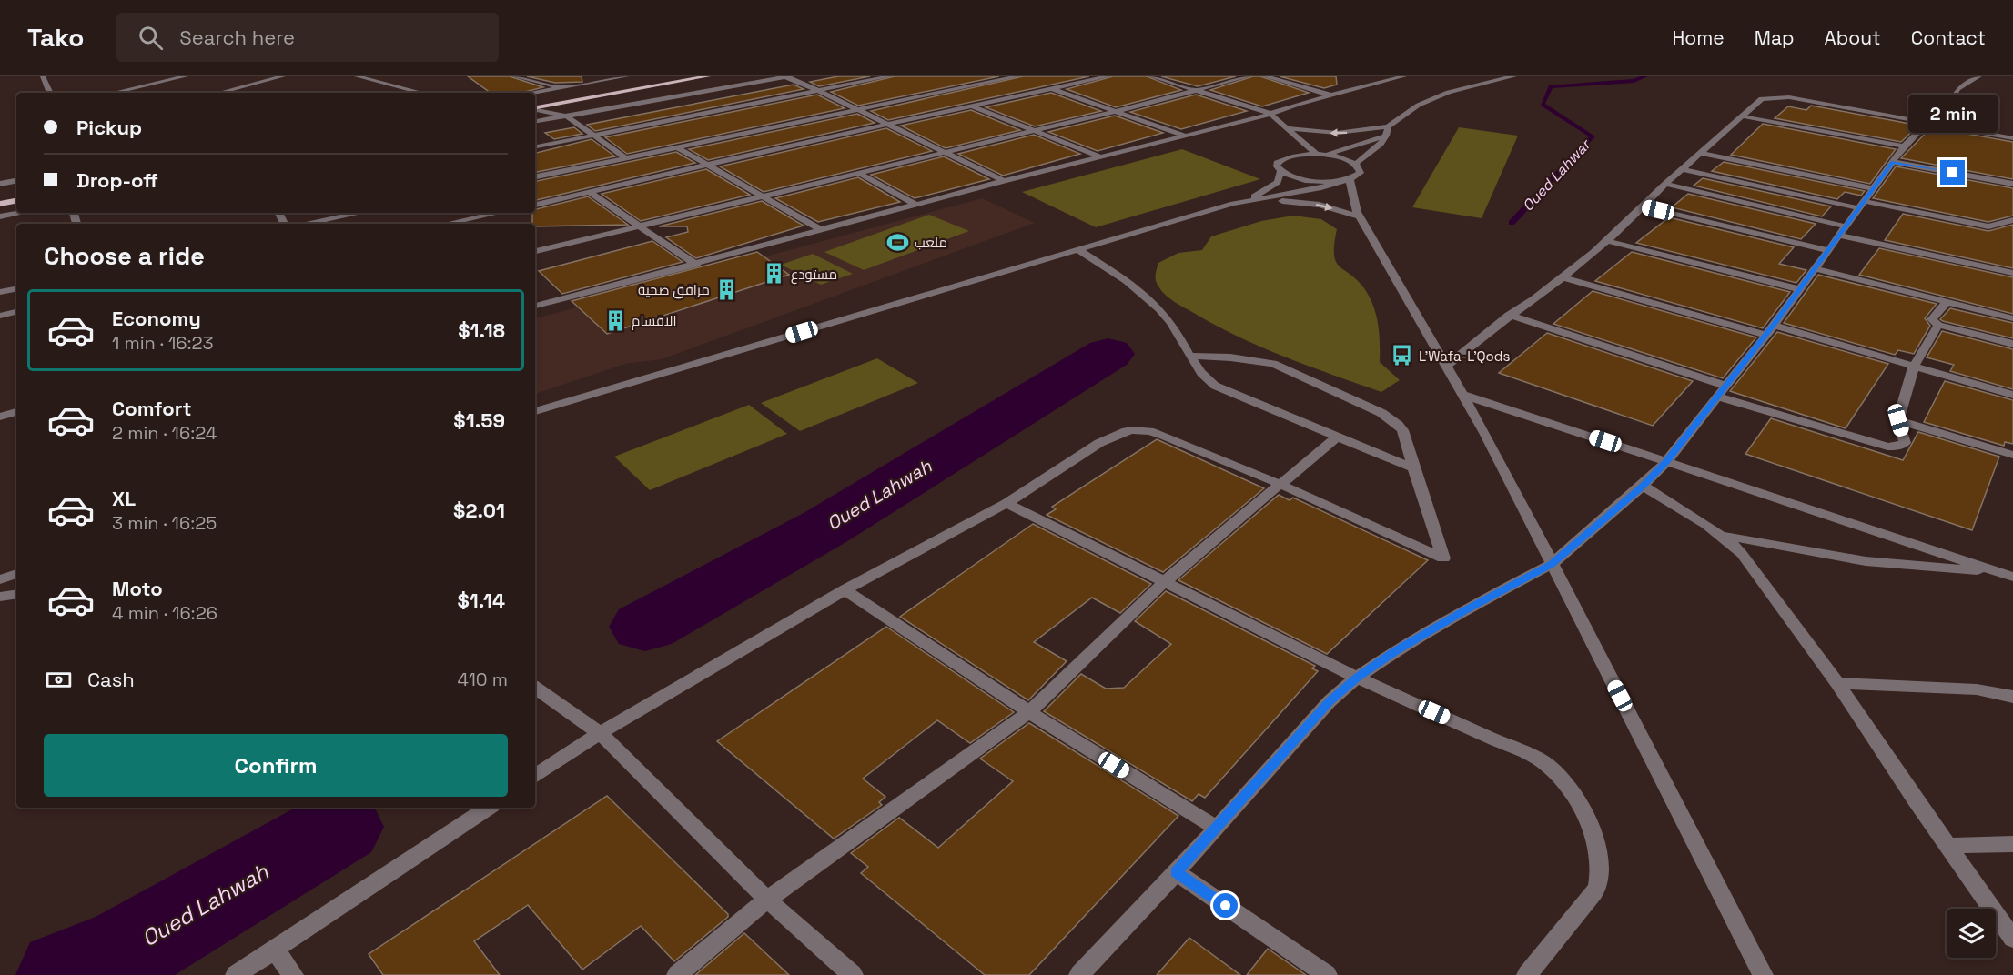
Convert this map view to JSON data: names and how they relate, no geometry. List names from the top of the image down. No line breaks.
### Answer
{"water":["Oued Lahwar","Oued Lahwah"],"places":{"sports":["ملعب"],"building":["مستودع","مرافق صحية","الاقسام"],"bus stop":["L'Wafa-L'Qods"]},"page":{"header":"Tako","search":"Search here","nav":["Home","Map","About","Contact"],"banner":["Pickup","Drop-off"],"bubble":"2 min","heading":"Choose a ride","list":[{"name":"Economy","note":"1 min · 16:23","value":"$1.18"},{"name":"Comfort","note":"2 min · 16:24","value":"$1.59"},{"name":"XL","note":"3 min · 16:25","value":"$2.01"},{"name":"Moto","note":"4 min · 16:26","value":"$1.14"}],"pay":["Cash","410 m"],"buttons":"Confirm"}}
